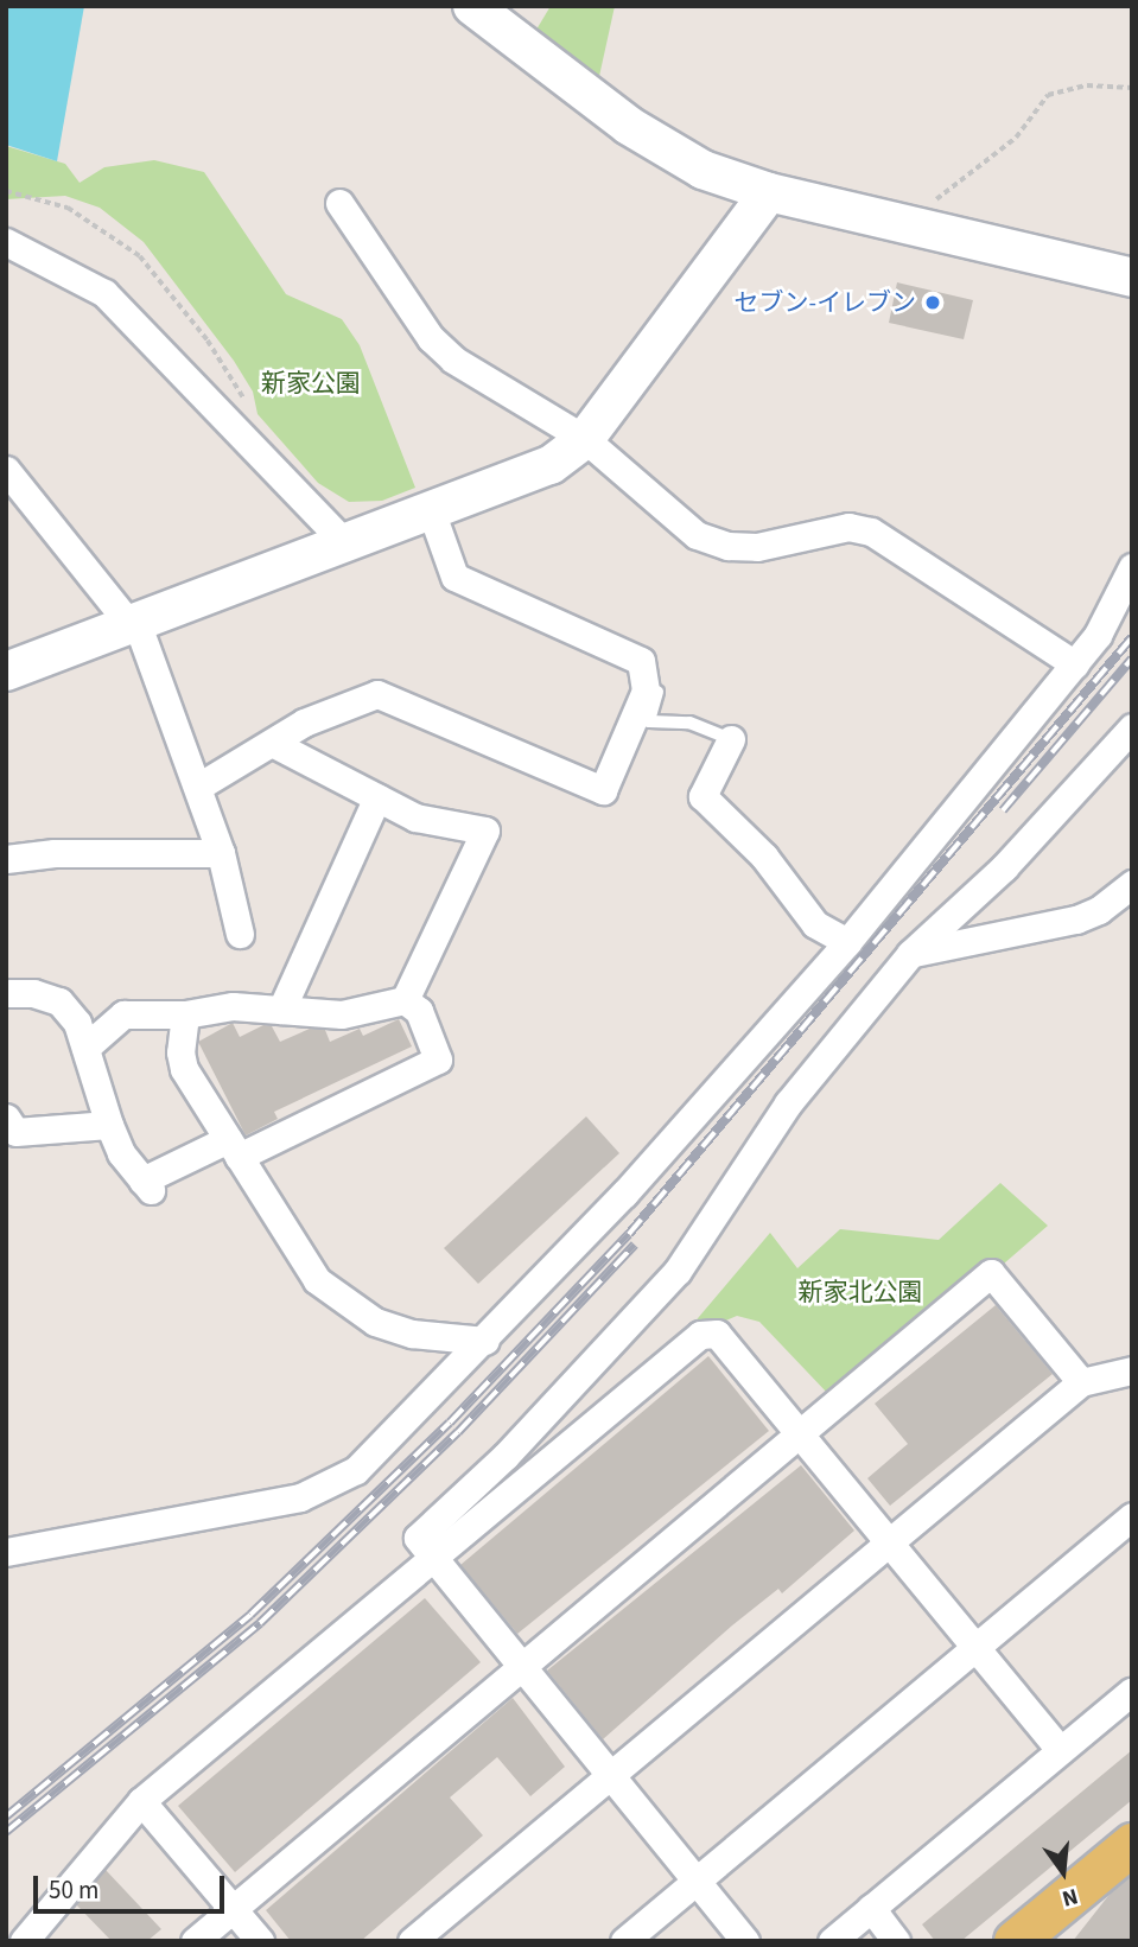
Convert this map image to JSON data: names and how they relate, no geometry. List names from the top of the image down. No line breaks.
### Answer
{"parks":["新家公園","新家北公園"],"places":["セブン-イレブン"],"scale_bar":"50 m","north":"bottom"}
